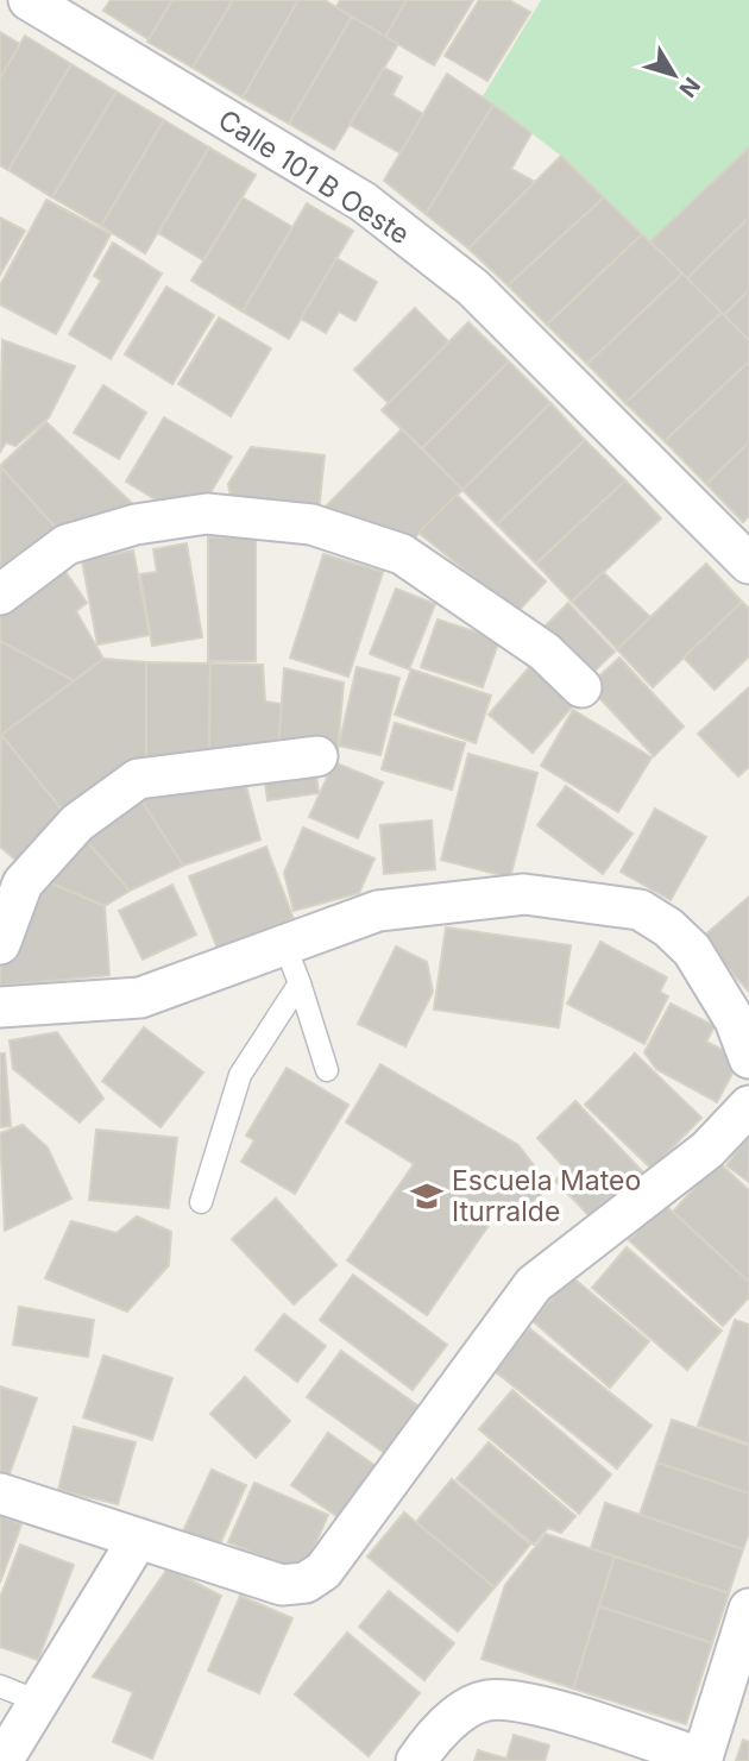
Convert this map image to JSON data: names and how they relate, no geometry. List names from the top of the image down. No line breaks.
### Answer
{"streets":{"street":["Calle 101 B Oeste"]},"places":{"school or university":["Escuela Mateo Iturralde"]},"north":"bottom right"}
